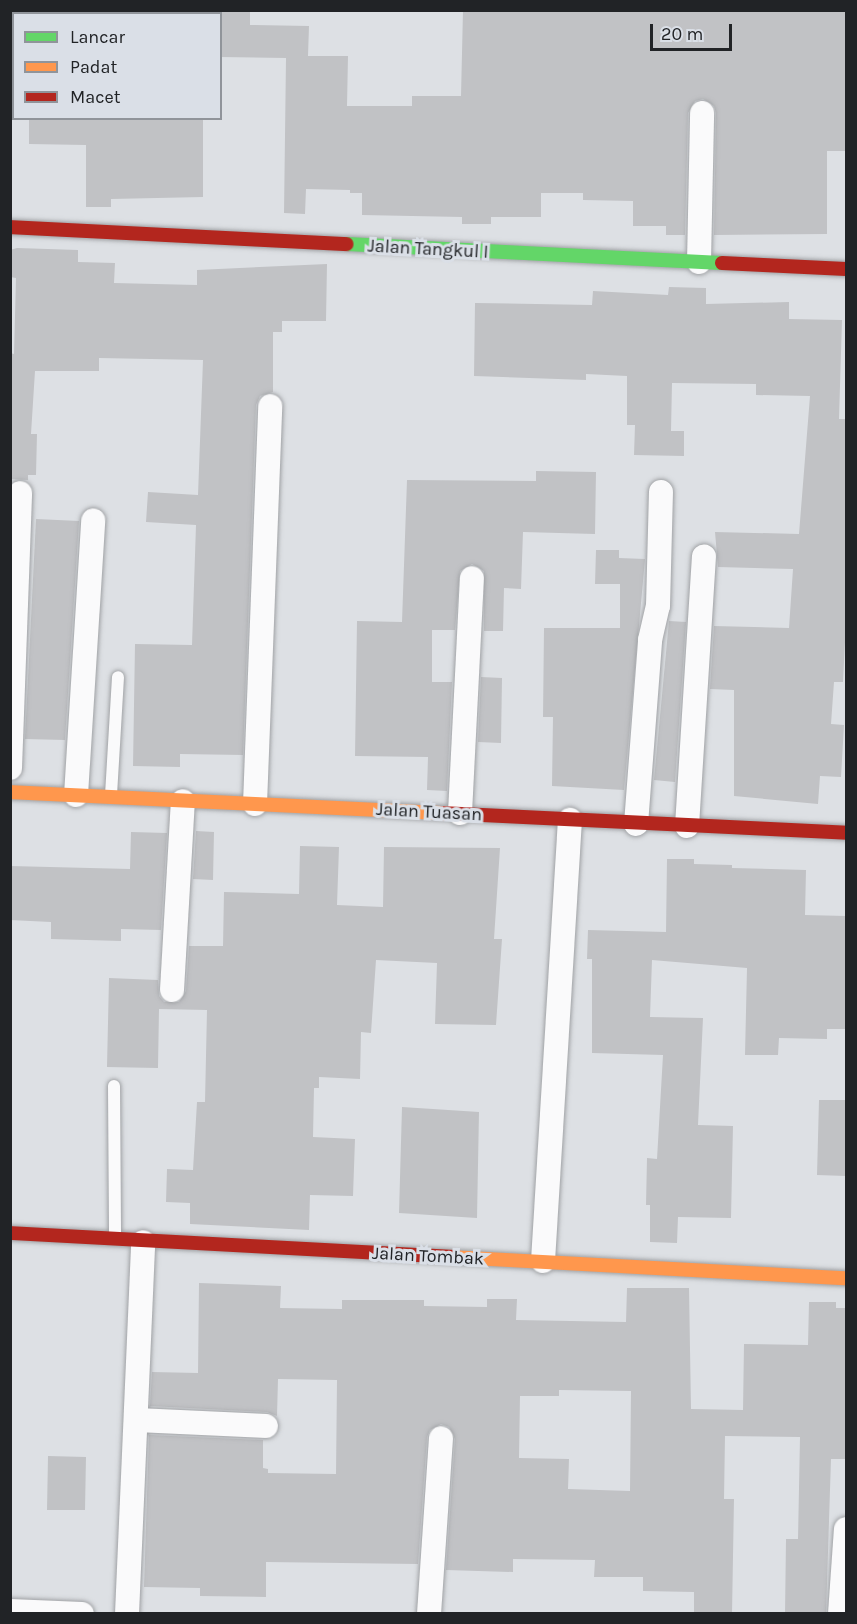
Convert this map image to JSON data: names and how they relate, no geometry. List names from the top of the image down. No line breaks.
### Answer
{"streets":{"street":["Jalan Tangkul I","Jalan Tuasan","Jalan Tombak"]},"legend":["Lancar","Padat","Macet"],"scale_bar":"20 m"}
